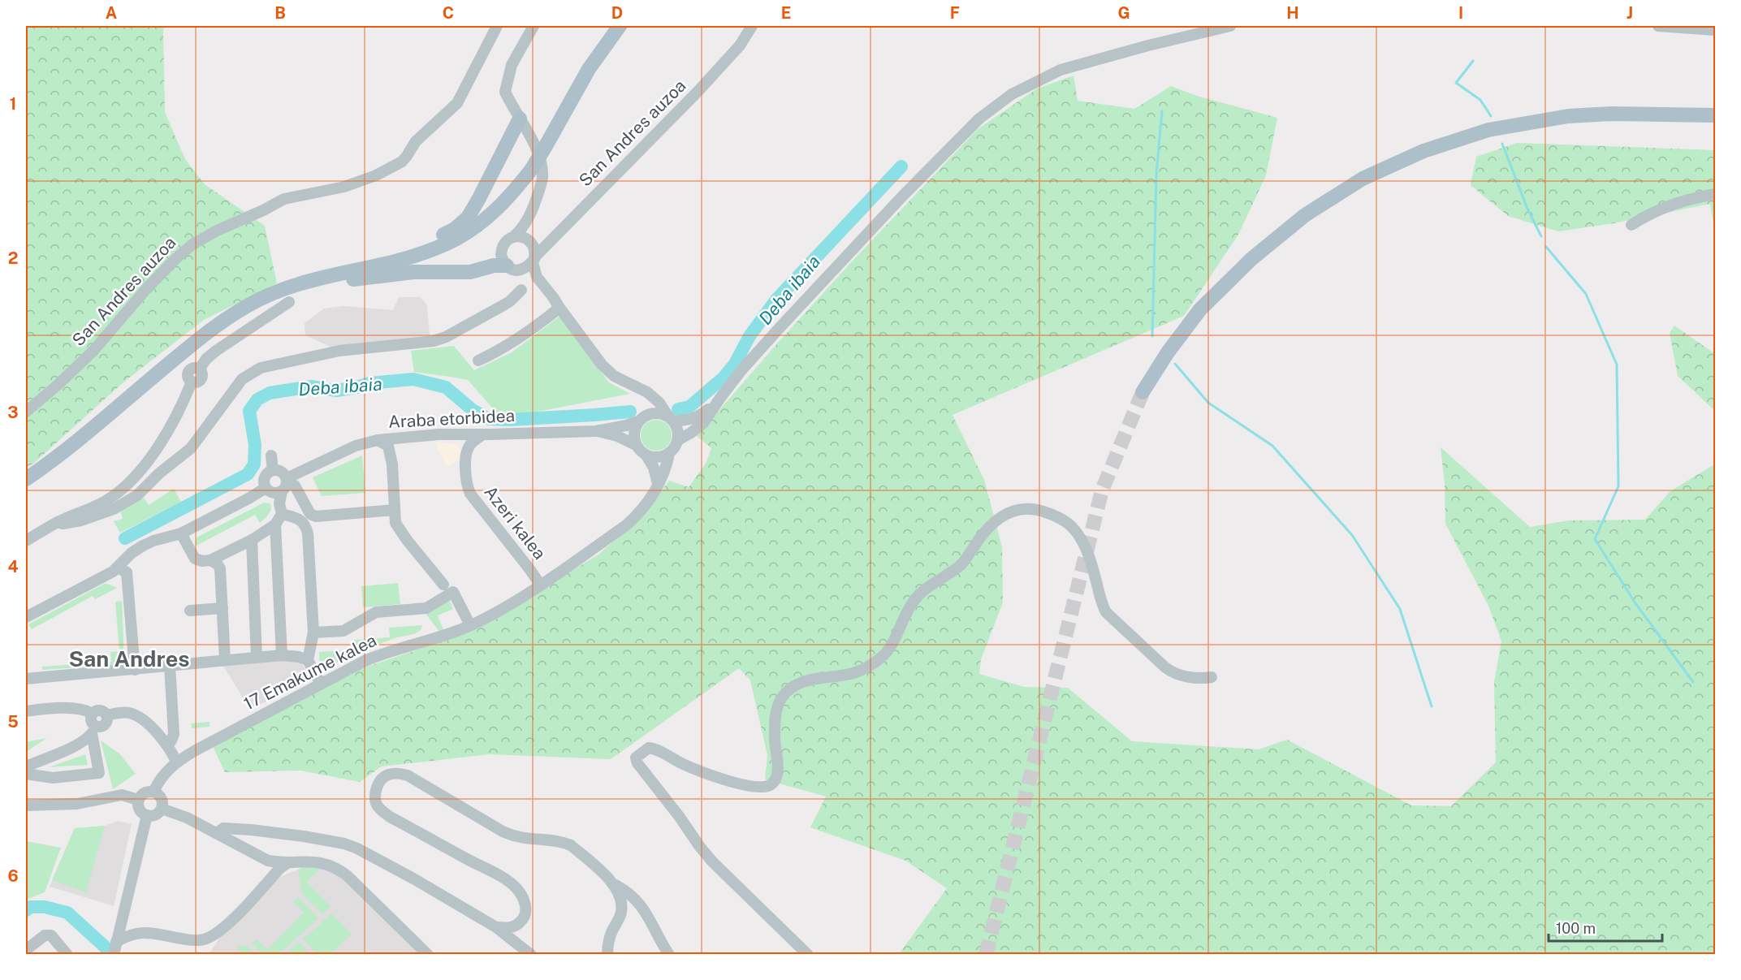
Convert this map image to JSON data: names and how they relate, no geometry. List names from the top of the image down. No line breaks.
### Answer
{"streets":{"street":["San Andres auzoa","Araba etorbidea","Azeri kalea","17 Emakume kalea"]},"crossings":[["Araba etorbidea","17 Emakume kalea"],["Azeri kalea","17 Emakume kalea"]],"districts":["San Andres"],"water":["Deba ibaia"],"scale_bar":"100 m","grid":{"columns":["A","B","C","D","E","F","G","H","I","J"],"rows":["1","2","3","4","5","6"]}}
